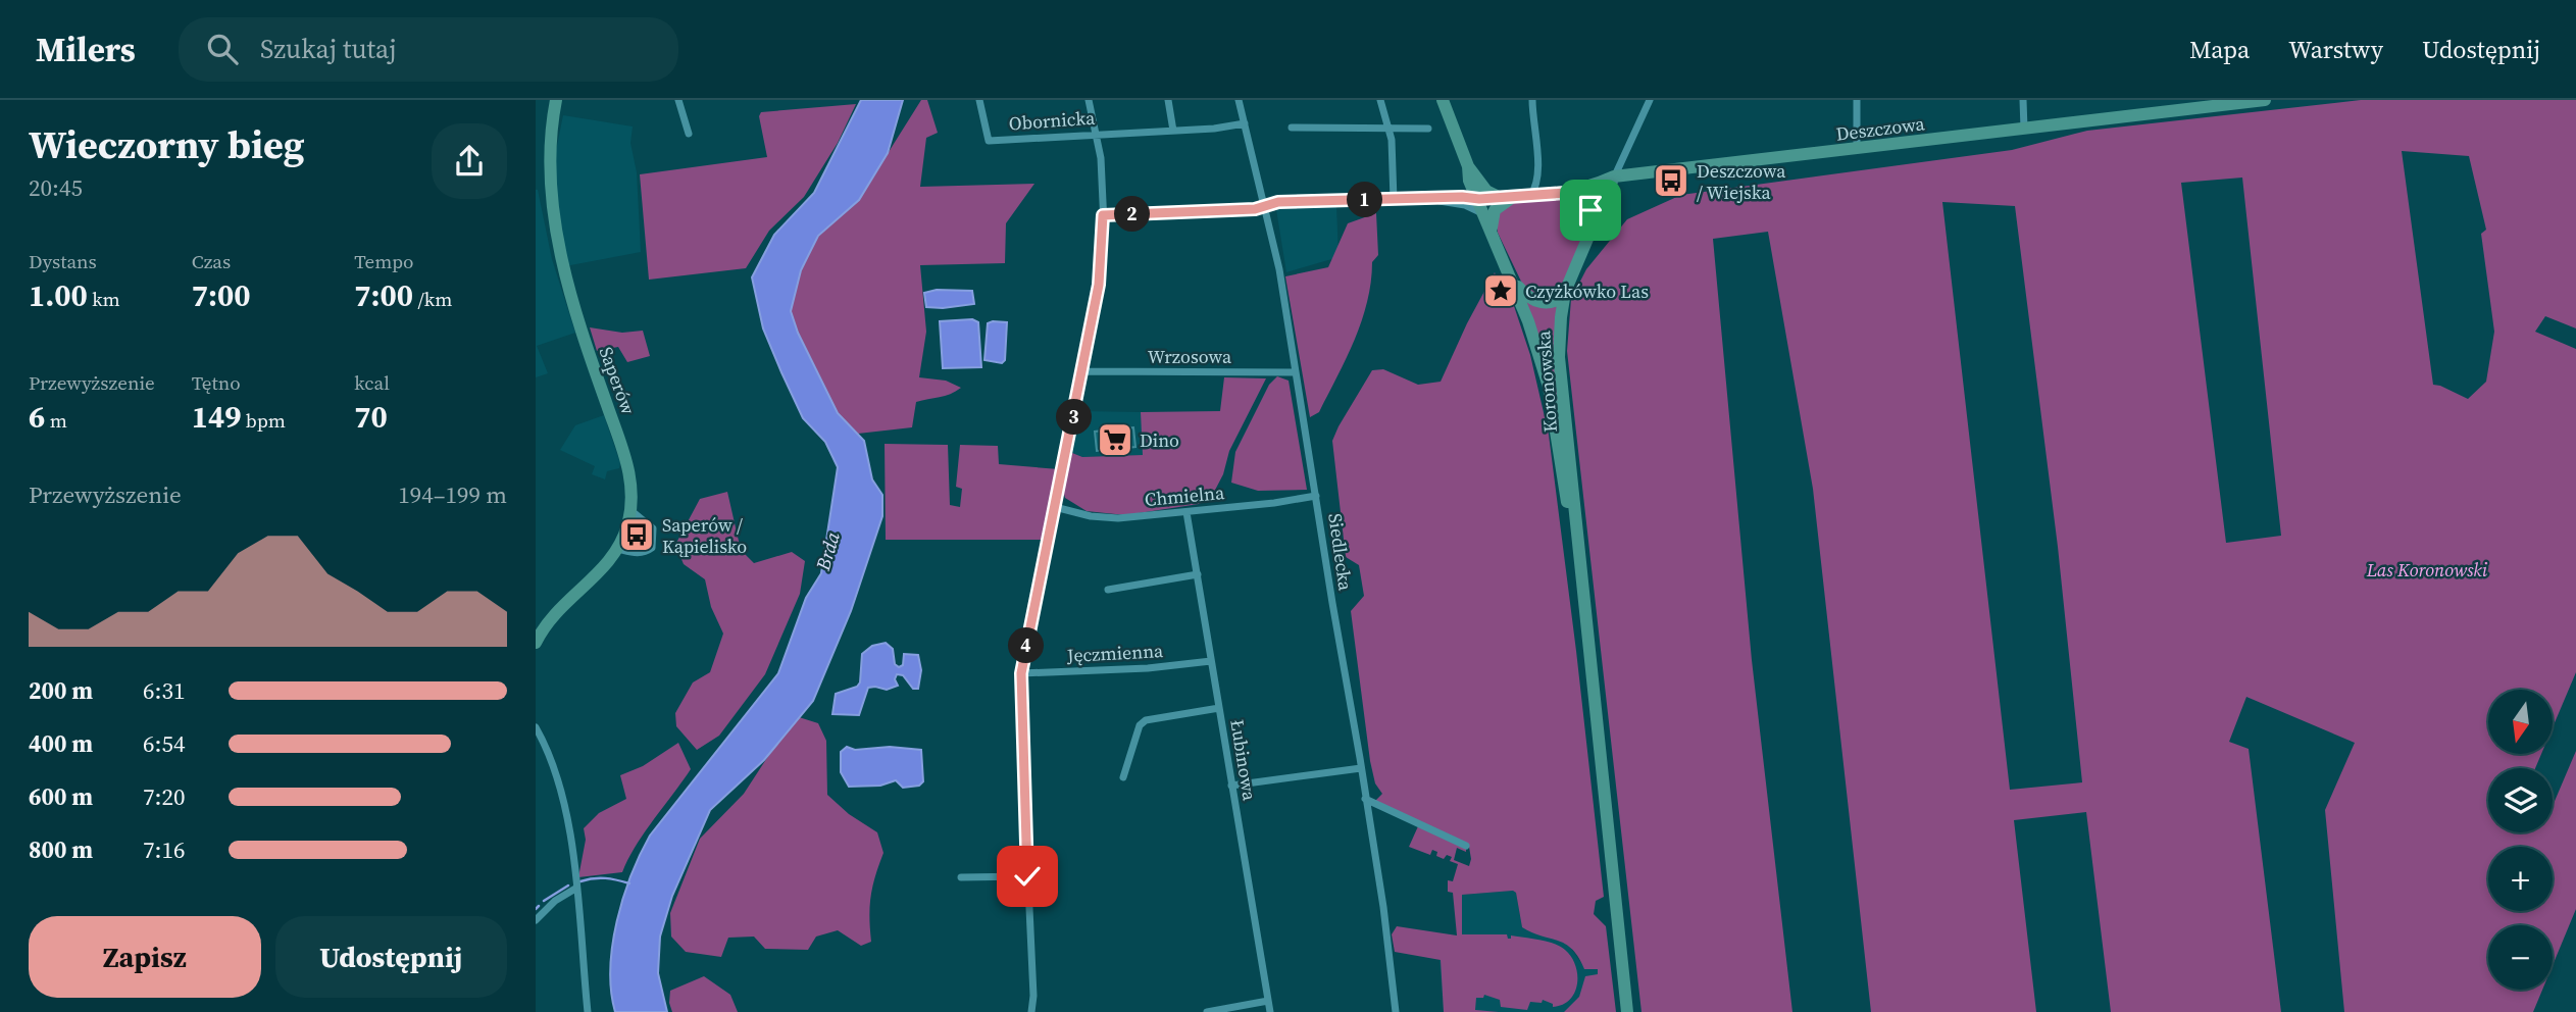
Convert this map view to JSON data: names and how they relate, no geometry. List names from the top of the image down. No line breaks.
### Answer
{"streets":{"main road":["Deszczowa","Saperów","Koronowska"],"street":["Obornicka","Wrzosowa","Chmielna","Siedlecka","Jęczmienna","Łubinowa"]},"crossings":[["Obornicka","Siedlecka"],["Deszczowa","Koronowska"],["Wrzosowa","Siedlecka"],["Chmielna","Siedlecka"],["Chmielna","Łubinowa"],["Jęczmienna","Łubinowa"]],"water":["Brda"],"parks":["Las Koronowski"],"places":{"bus stop":["Deszczowa / Wiejska","Saperów / Kąpielisko"],"place":["Czyżkówko Las"],"supermarket":["Dino"]},"north":"bottom","page":{"header":"Milers","search":"Szukaj tutaj","nav":["Mapa","Warstwy","Udostępnij"],"heading":["Wieczorny bieg","20:45"],"pins":["1","2","3","4"],"stats":[["Dystans","1.00 km"],["Czas","7:00"],["Tempo","7:00 /km"],["Przewyższenie","6 m"],["Tętno","149 bpm"],["kcal","70"]],"chart":["Przewyższenie","194–199 m"],"list":[{"name":"200 m","note":"6:31"},{"name":"400 m","note":"6:54"},{"name":"600 m","note":"7:20"},{"name":"800 m","note":"7:16"}],"map_buttons":["+","−"],"buttons":["Zapisz","Udostępnij"]}}
